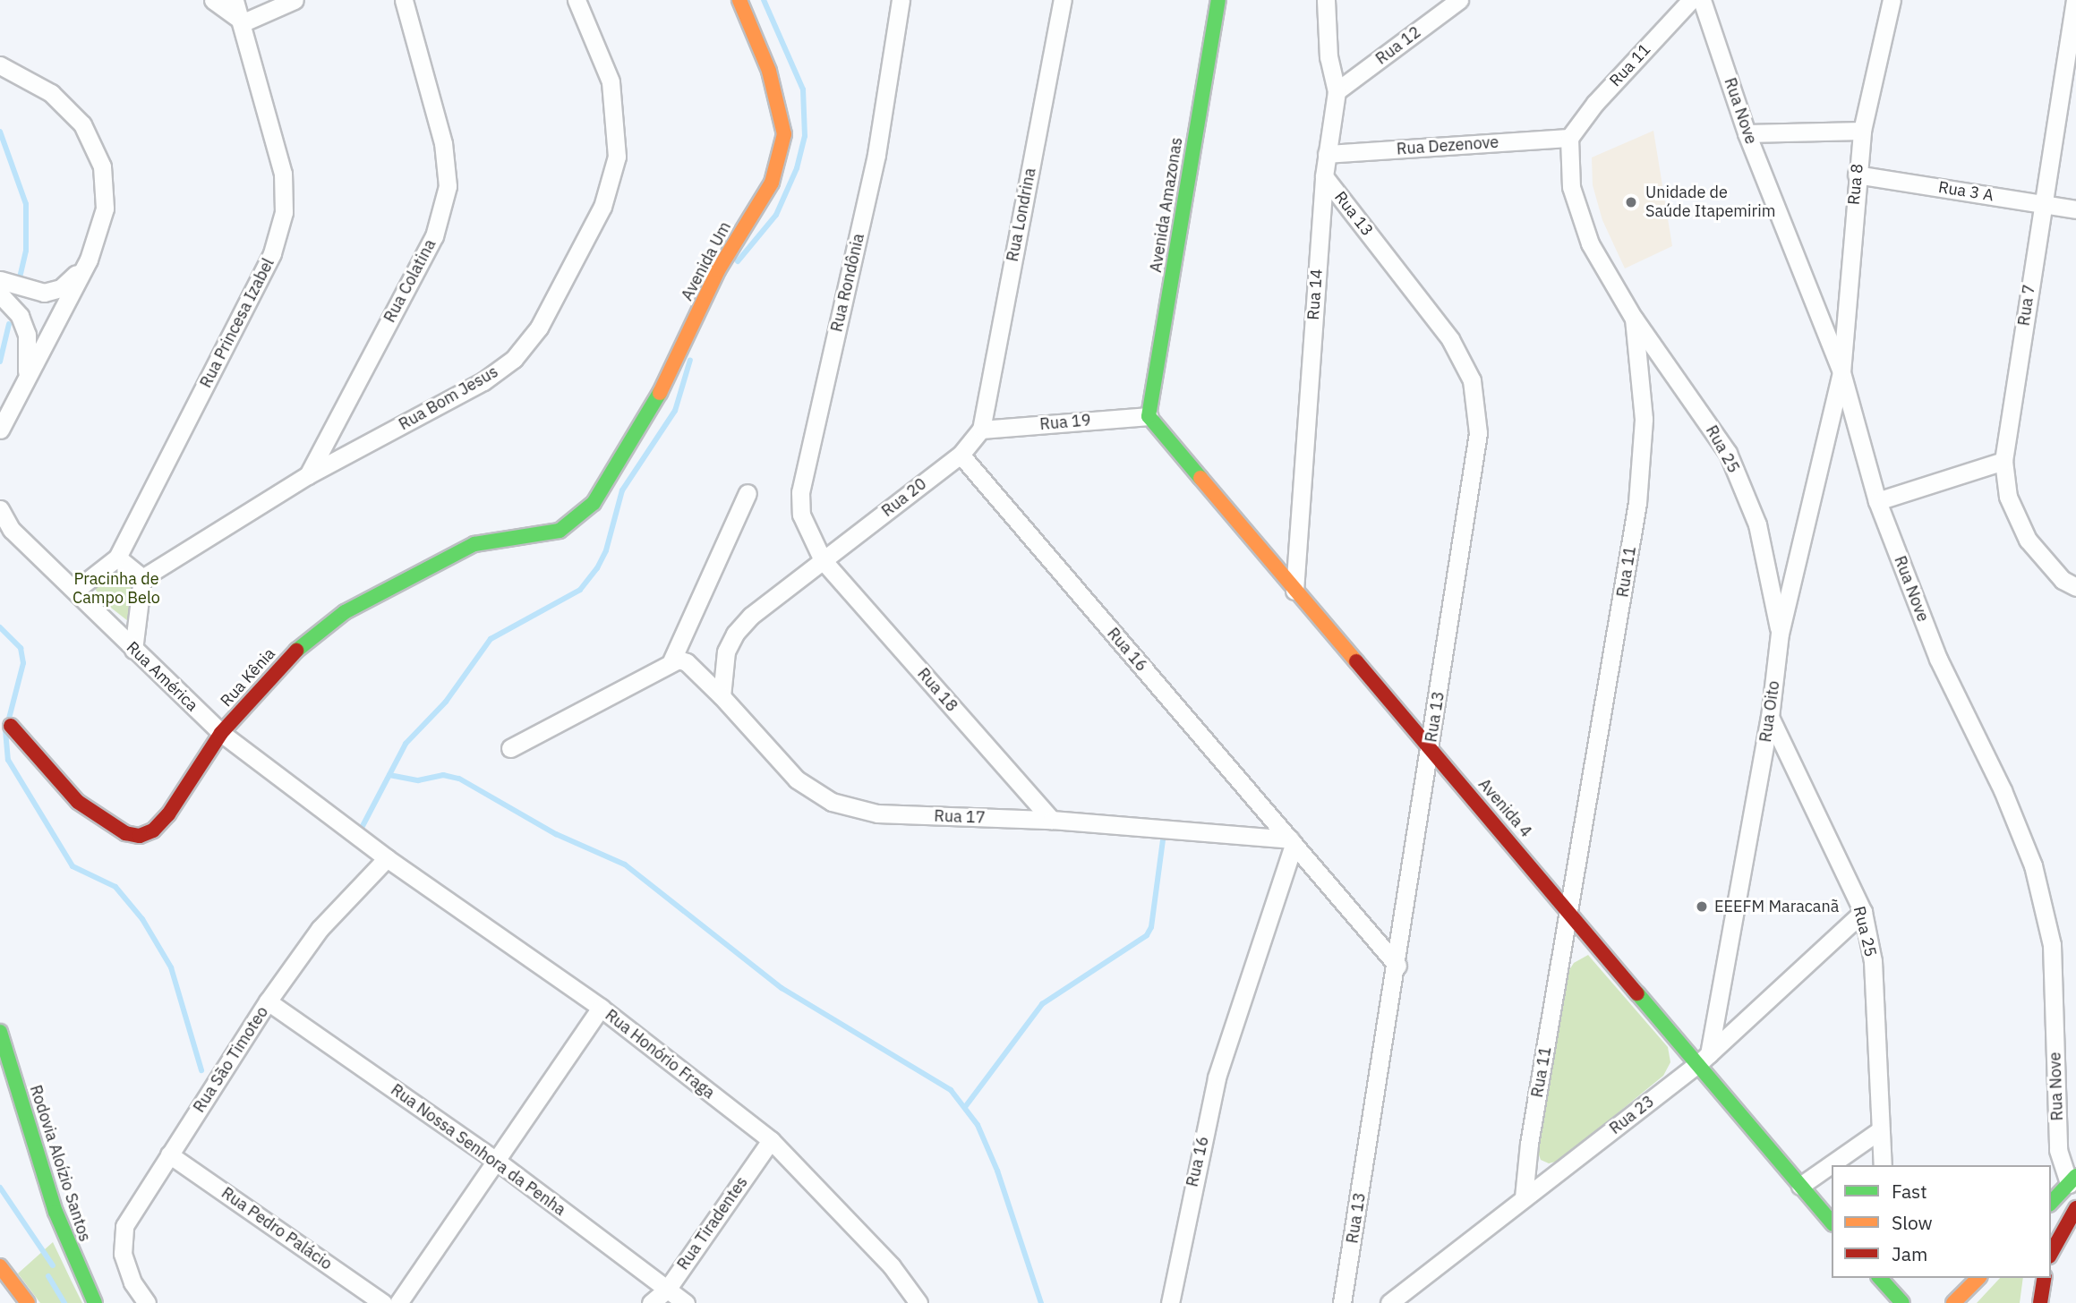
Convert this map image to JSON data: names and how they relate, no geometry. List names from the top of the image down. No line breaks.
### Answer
{"streets":{"street":["Rua 12","Rua 11","Rua Nove","Rua Dezenove","Rua 8","Rua 3 A","Avenida Amazonas","Rua 13","Rua Londrina","Avenida Um","Rua Colatina","Rua Rondônia","Rua 14","Rua 7","Rua Princesa Izabel","Rua Bom Jesus","Rua 19","Rua 25","Rua 20","Rua 16","Rua América","Rua Kênia","Rua 18","Rua Oito","Avenida 4","Rua 17","Rua Honório Fraga","Rua São Timoteo","Rua 23","Rua Nossa Senhora da Penha","Rodovia Aloízio Santos","Rua Tiradentes","Rua Pedro Palácio"]},"crossings":[["Rua 12","Rua 14"],["Rua 11","Rua Dezenove"],["Rua 11","Rua 25"],["Rua 11","Avenida 4"],["Rua 11","Rua 23"],["Rua Nove","Rua 8"],["Rua Nove","Rua Oito"],["Rua Dezenove","Rua 14"],["Rua 8","Rua 3 A"],["Rua 8","Rua Oito"],["Rua 3 A","Rua 7"],["Avenida Amazonas","Rua 19"],["Avenida Amazonas","Avenida 4"],["Rua 13","Rua 14"],["Rua 13","Rua 16"],["Rua 13","Avenida 4"],["Rua Londrina","Rua 19"],["Rua Londrina","Rua 20"],["Avenida Um","Rua Kênia"],["Rua Colatina","Rua Bom Jesus"],["Rua Rondônia","Rua 20"],["Rua Rondônia","Rua 18"],["Rua 14","Avenida 4"],["Rua Princesa Izabel","Rua América"],["Rua 19","Rua 20"],["Rua 19","Avenida 4"],["Rua 25","Rua Oito"],["Rua 25","Rua 23"],["Rua 20","Rua 16"],["Rua 20","Rua 18"],["Rua 20","Rua 17"],["Rua 16","Rua 17"],["Rua América","Rua Kênia"],["Rua América","Rua Honório Fraga"],["Rua 18","Rua 17"],["Rua Oito","Avenida 4"],["Rua Oito","Rua 23"],["Avenida 4","Rua 23"],["Rua Honório Fraga","Rua São Timoteo"],["Rua Honório Fraga","Rua Tiradentes"],["Rua São Timoteo","Rua Nossa Senhora da Penha"],["Rua São Timoteo","Rua Pedro Palácio"],["Rua Nossa Senhora da Penha","Rua Tiradentes"]],"parks":["Pracinha de Campo Belo"],"places":["Unidade de Saúde Itapemirim","EEEFM Maracanã"],"legend":["Fast","Slow","Jam"]}
